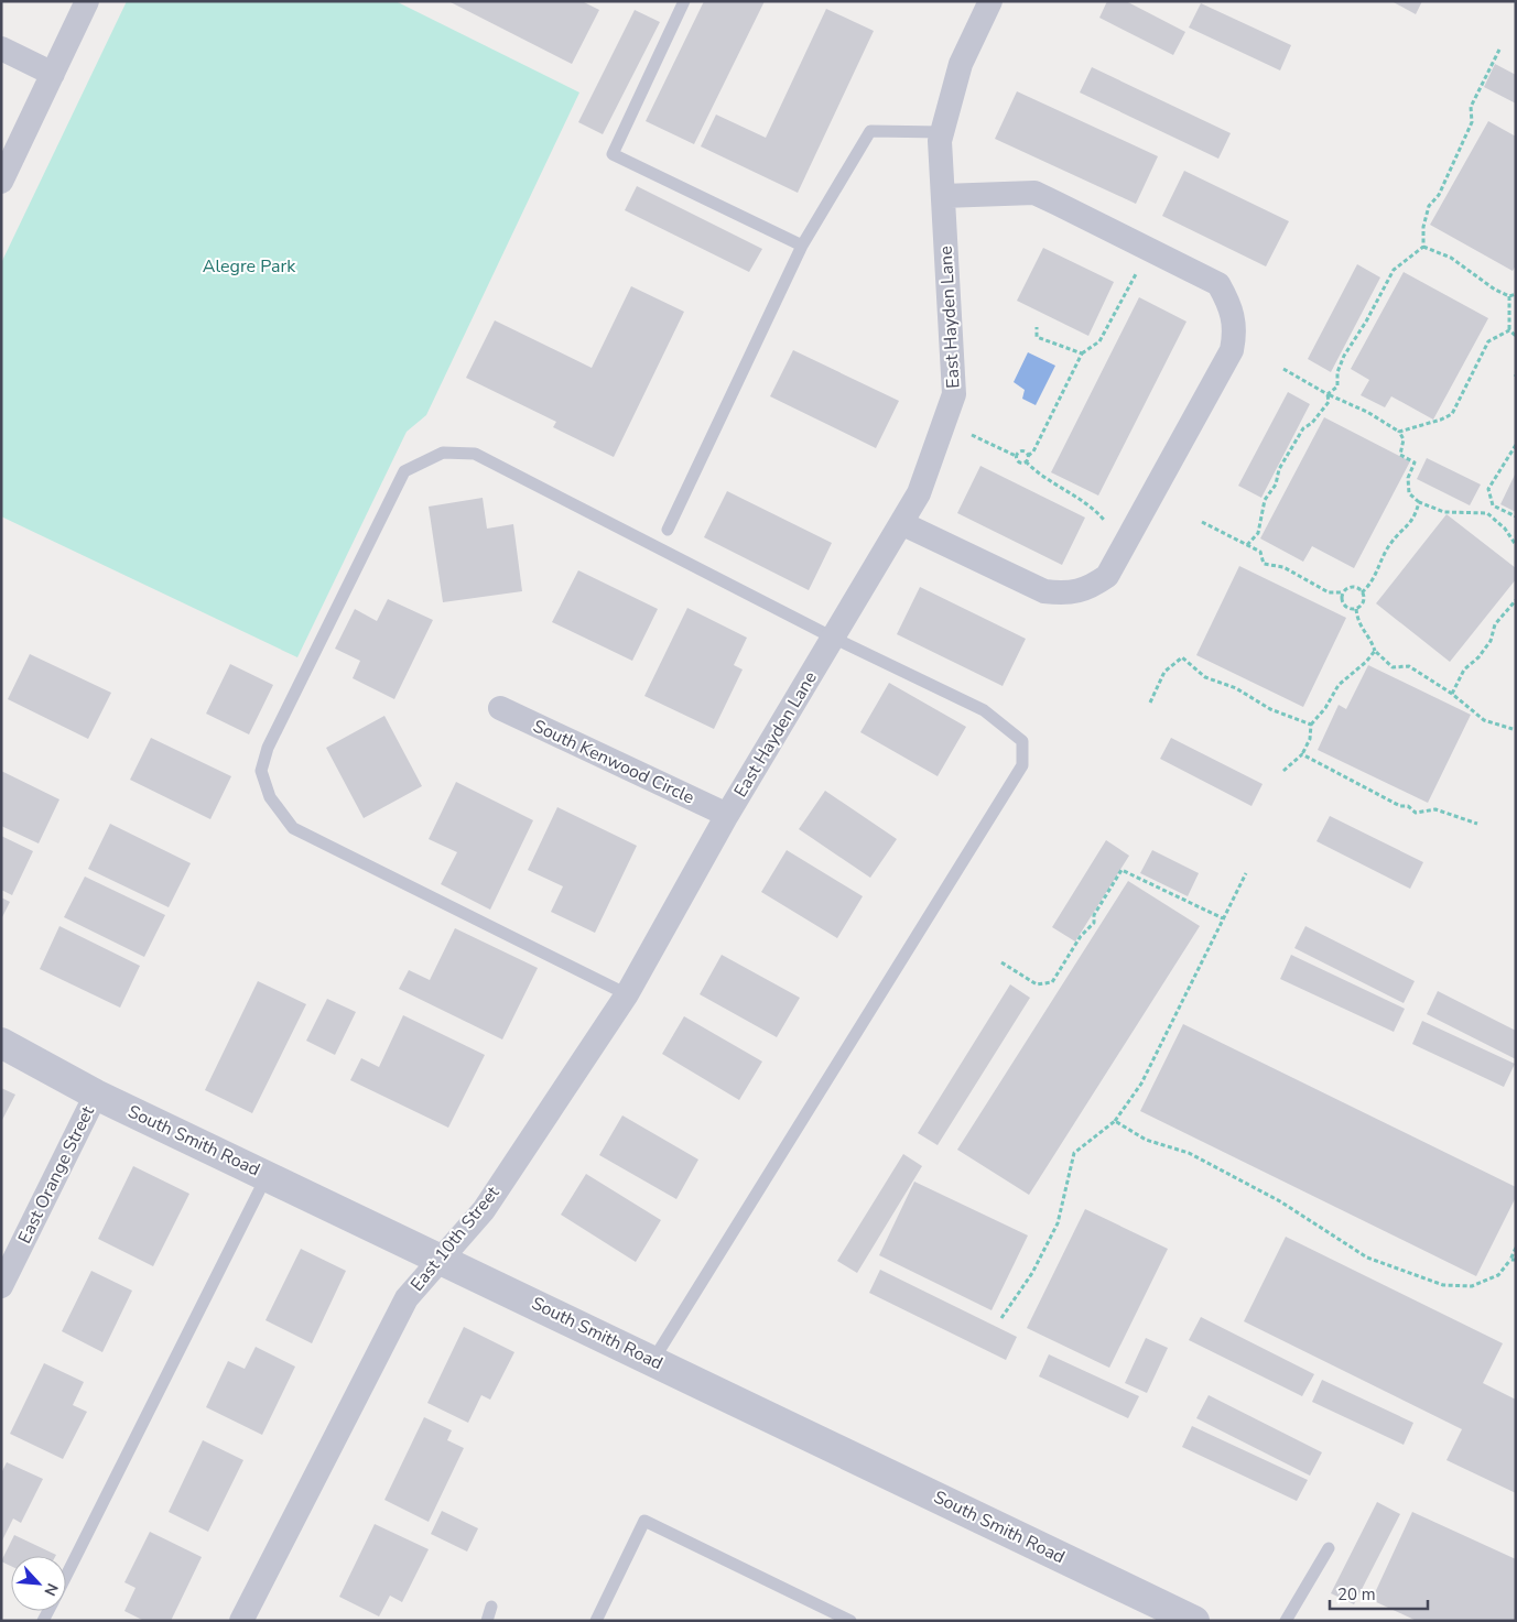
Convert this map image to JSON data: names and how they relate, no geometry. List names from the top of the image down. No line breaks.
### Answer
{"streets":{"street":["East Hayden Lane","South Kenwood Circle","South Smith Road","East Orange Street","East 10th Street"]},"crossings":[["East Hayden Lane","South Kenwood Circle"],["East Hayden Lane","East 10th Street"],["South Kenwood Circle","East 10th Street"],["South Smith Road","East Orange Street"],["South Smith Road","East 10th Street"]],"parks":["Alegre Park"],"scale_bar":"20 m","north":"bottom right"}
